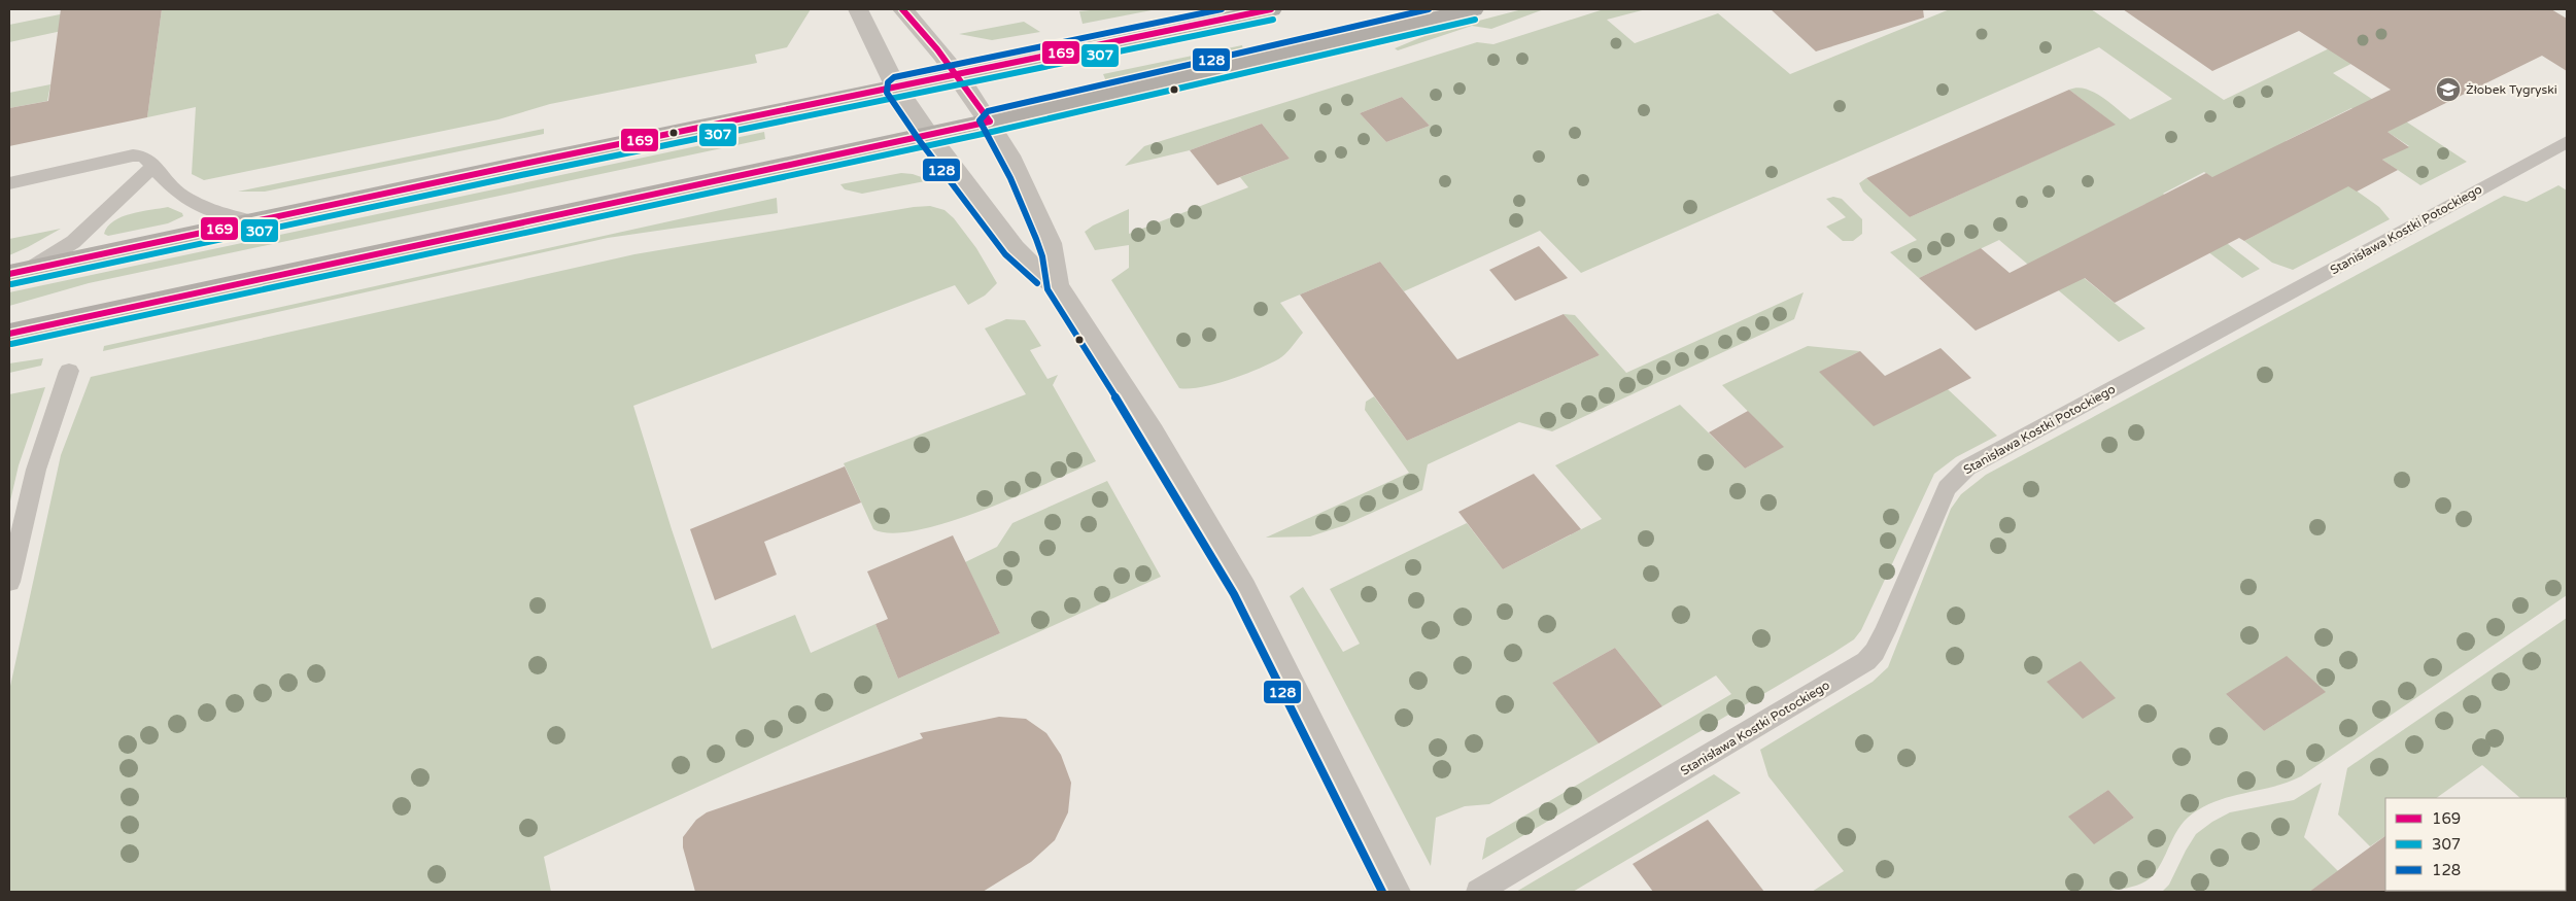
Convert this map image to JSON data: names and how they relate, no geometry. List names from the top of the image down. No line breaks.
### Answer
{"streets":{"lane":["Stanisława Kostki Potockiego"]},"places":{"school or university":["Żłobek Tygryski"]},"lines":["transit line 169","transit line 128","transit line 307"],"legend":["169","307","128"]}
